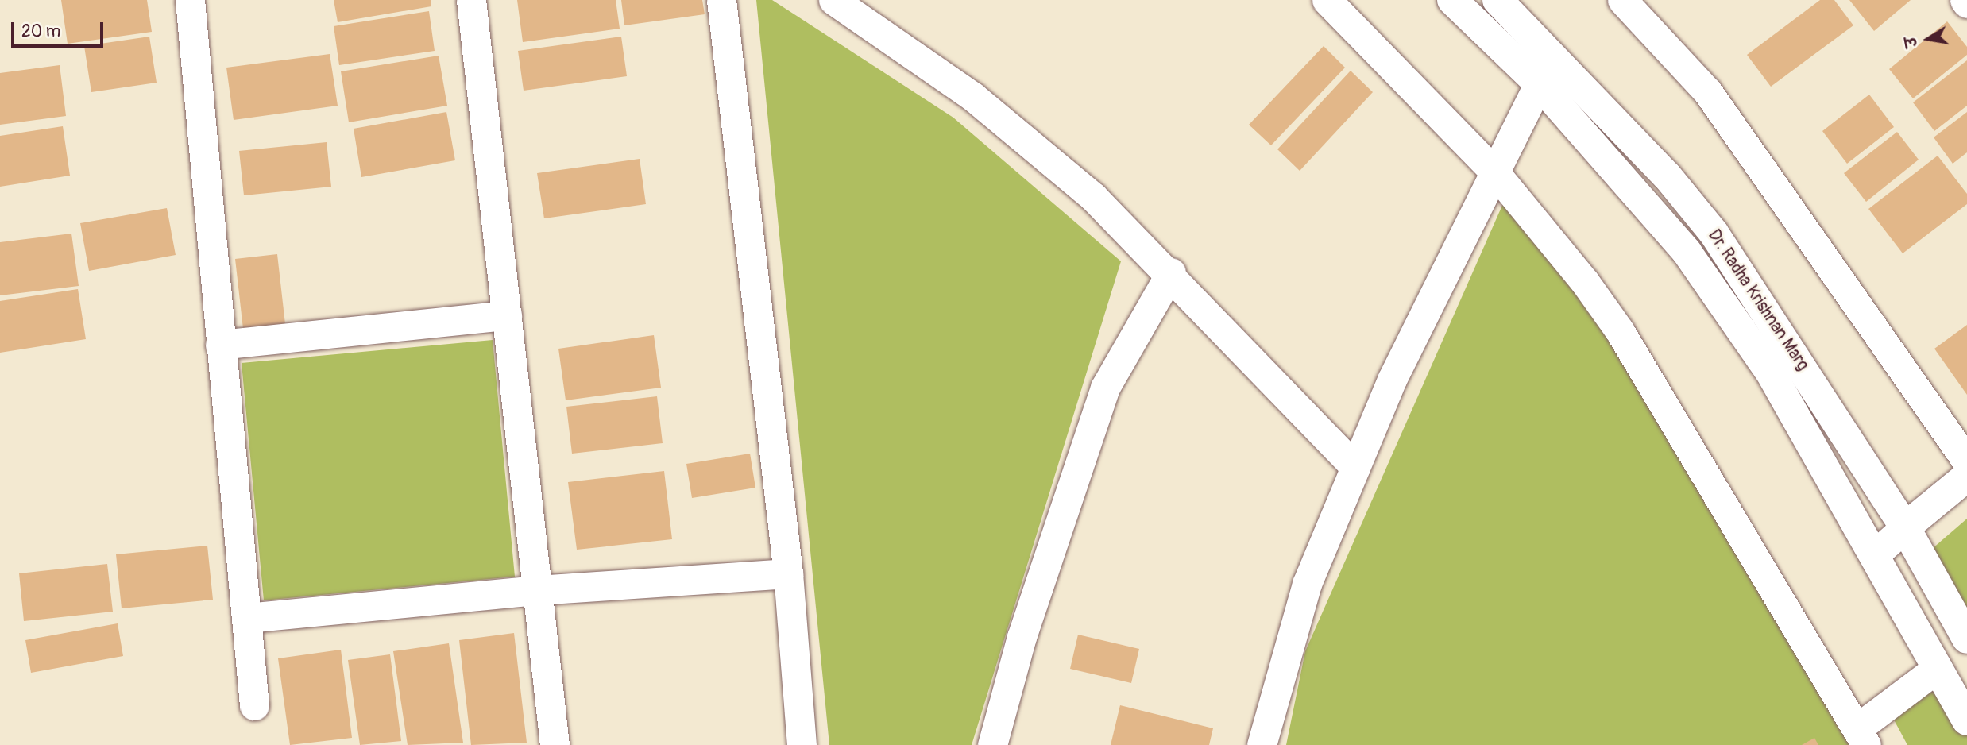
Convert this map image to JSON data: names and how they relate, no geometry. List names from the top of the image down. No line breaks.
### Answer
{"streets":{"street":["Dr. Radha Krishnan Marg"]},"scale_bar":"20 m","north":"left"}
